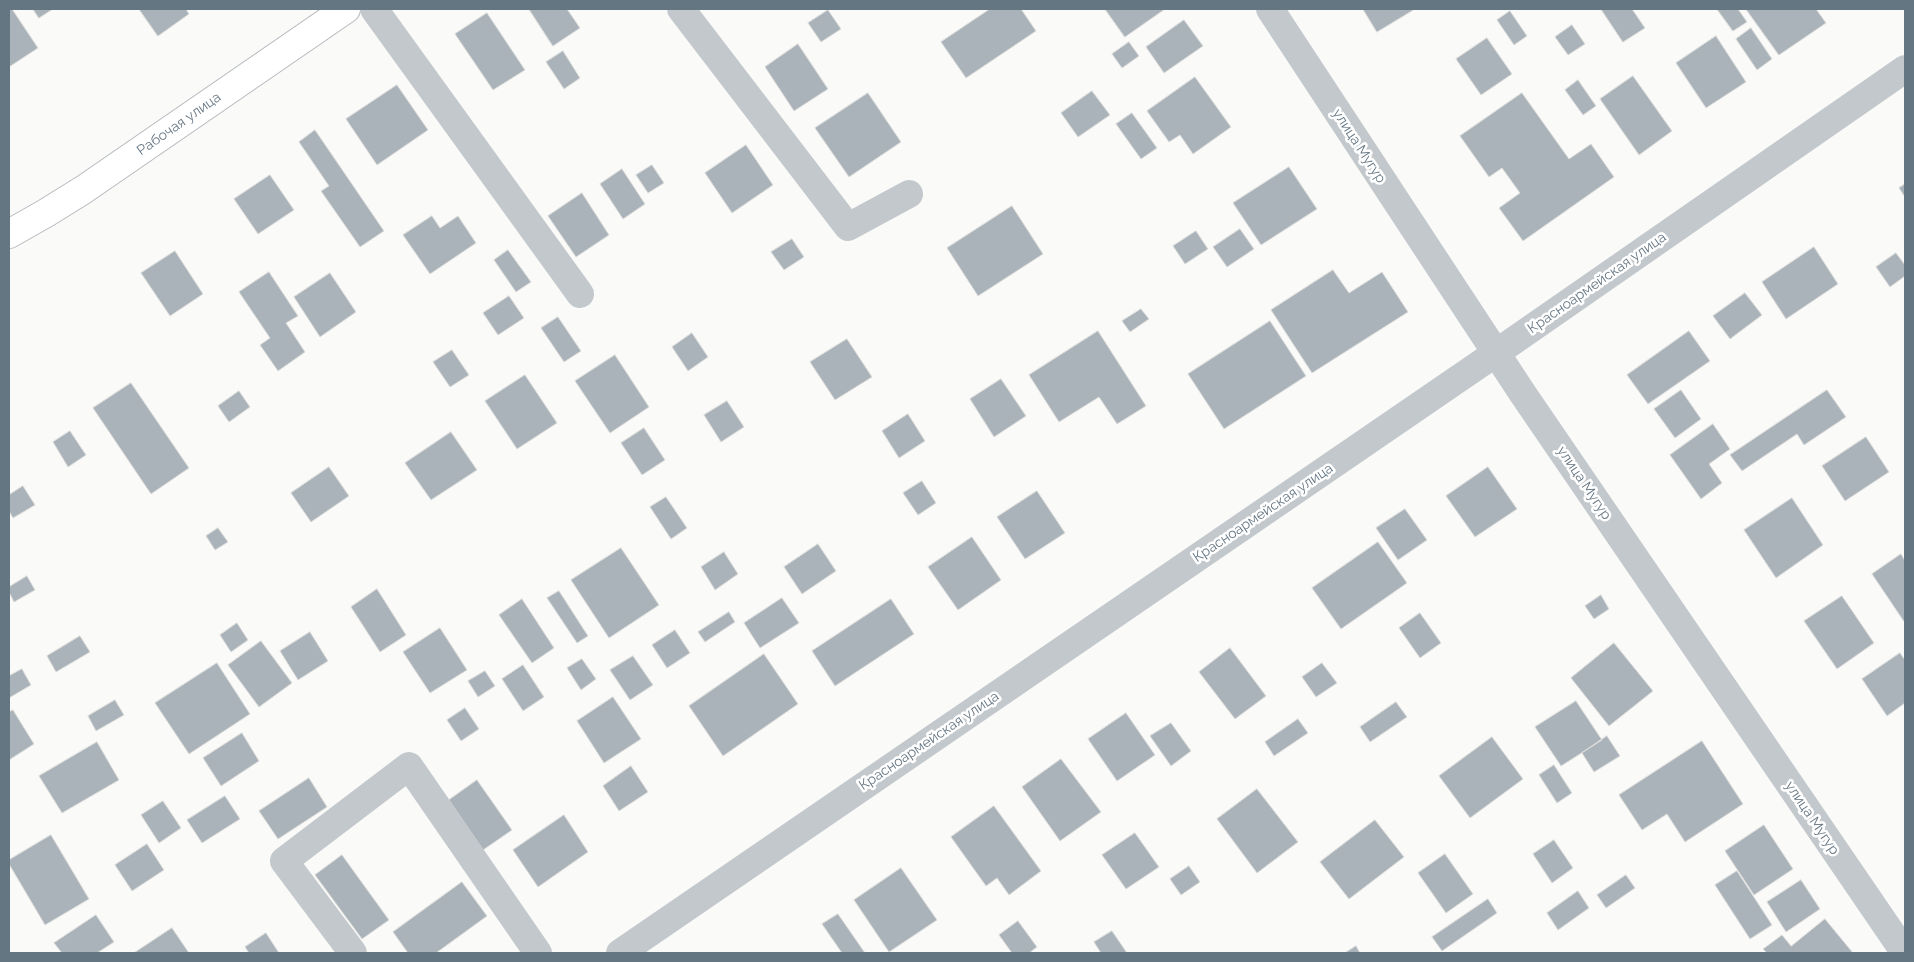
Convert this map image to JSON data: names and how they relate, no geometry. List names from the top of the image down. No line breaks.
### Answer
{"streets":{"main road":["Рабочая улица"],"street":["улица Мугур","Красноармейская улица"]},"crossings":[["улица Мугур","Красноармейская улица"]]}
